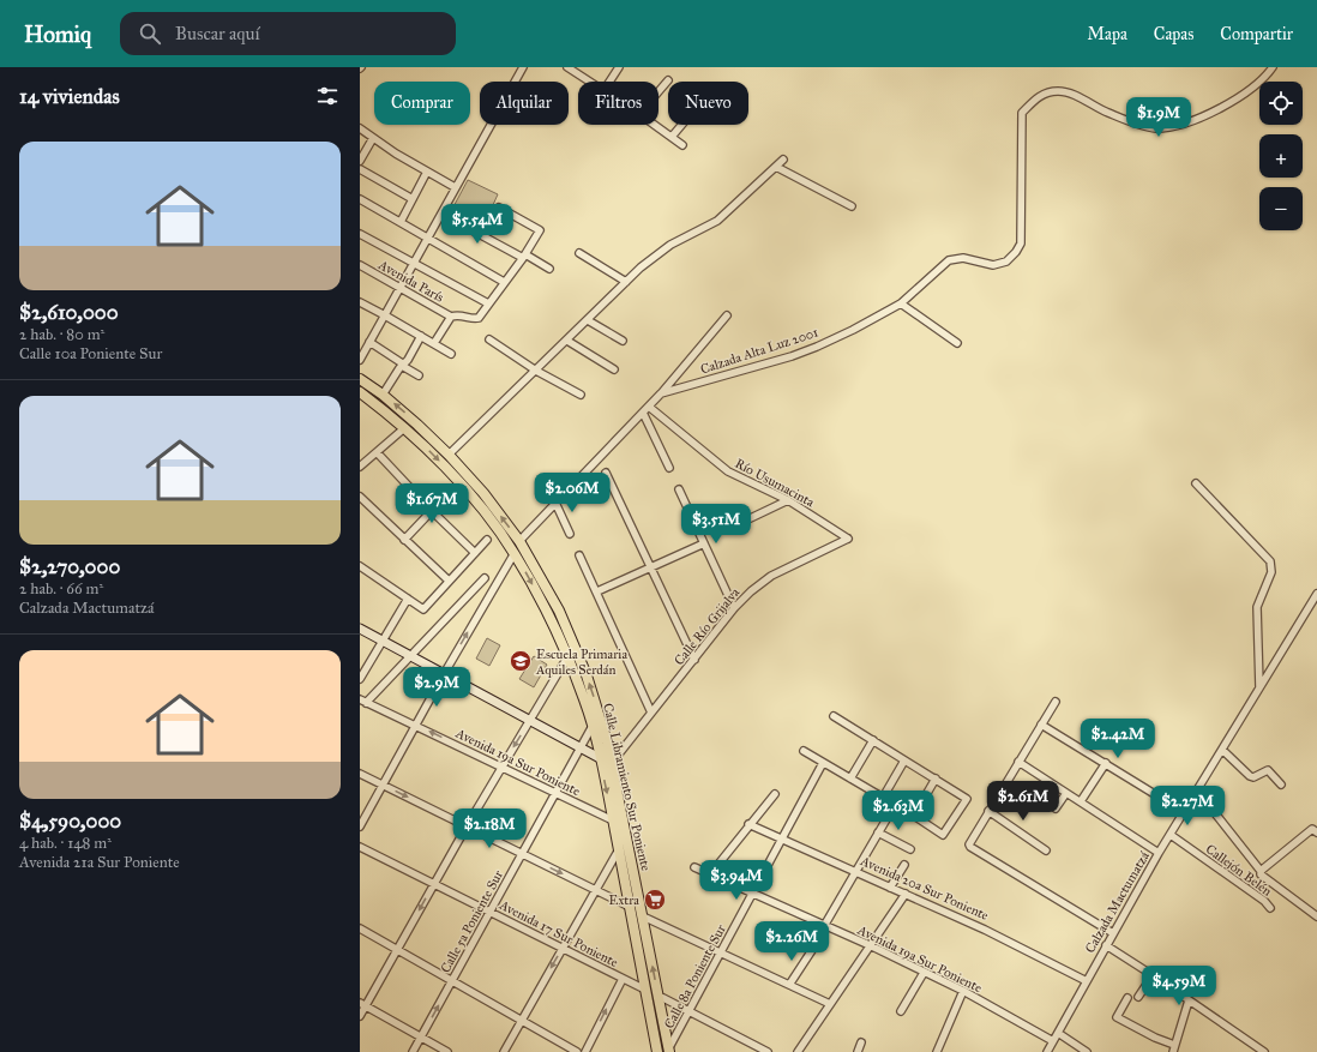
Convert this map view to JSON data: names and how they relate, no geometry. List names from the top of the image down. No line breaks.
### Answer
{"streets":{"main road":["Calle Libramiento Sur Poniente"],"street":["Avenida París","Calzada Alta Luz 2001","Río Usumacinta","Calle Río Grijalva","Avenida 19a Sur Poniente","Callejón Belén","Avenida 20a Sur Poniente","Calzada Mactumatzá","Calle 5a Poniente Sur","Avenida 17 Sur Poniente","Calle 8a Poniente Sur"]},"crossings":[["Río Usumacinta","Calle Río Grijalva"],["Calle Río Grijalva","Calle Libramiento Sur Poniente"],["Avenida 19a Sur Poniente","Calle Libramiento Sur Poniente"],["Avenida 19a Sur Poniente","Calzada Mactumatzá"],["Avenida 19a Sur Poniente","Calle 5a Poniente Sur"],["Avenida 19a Sur Poniente","Calle 8a Poniente Sur"],["Calle Libramiento Sur Poniente","Calle 5a Poniente Sur"],["Calle Libramiento Sur Poniente","Avenida 17 Sur Poniente"],["Calle Libramiento Sur Poniente","Calle 8a Poniente Sur"],["Callejón Belén","Calzada Mactumatzá"],["Avenida 20a Sur Poniente","Calzada Mactumatzá"],["Avenida 20a Sur Poniente","Calle 8a Poniente Sur"],["Calle 5a Poniente Sur","Avenida 17 Sur Poniente"]],"places":{"school or university":["Escuela Primaria Aquiles Serdán"],"supermarket":["Extra"]},"page":{"header":"Homiq","search":"Buscar aquí","nav":["Mapa","Capas","Compartir"],"heading":"14 viviendas","map_buttons":["+","−"],"chip":["Comprar","Alquilar","Filtros","Nuevo"],"price":["$1.9M","$5.54M","$2.06M","$1.67M","$3.51M","$2.9M","$2.42M","$2.61M","$2.27M","$2.63M","$2.18M","$3.94M","$2.26M","$4.59M"],"list":[{"name":"$2,610,000","note":"2 hab. · 80 m² · Calle 10a Poniente Sur"},{"name":"$2,270,000","note":"2 hab. · 66 m² · Calzada Mactumatzá"},{"name":"$4,590,000","note":"4 hab. · 148 m² · Avenida 21a Sur Poniente"}]}}
